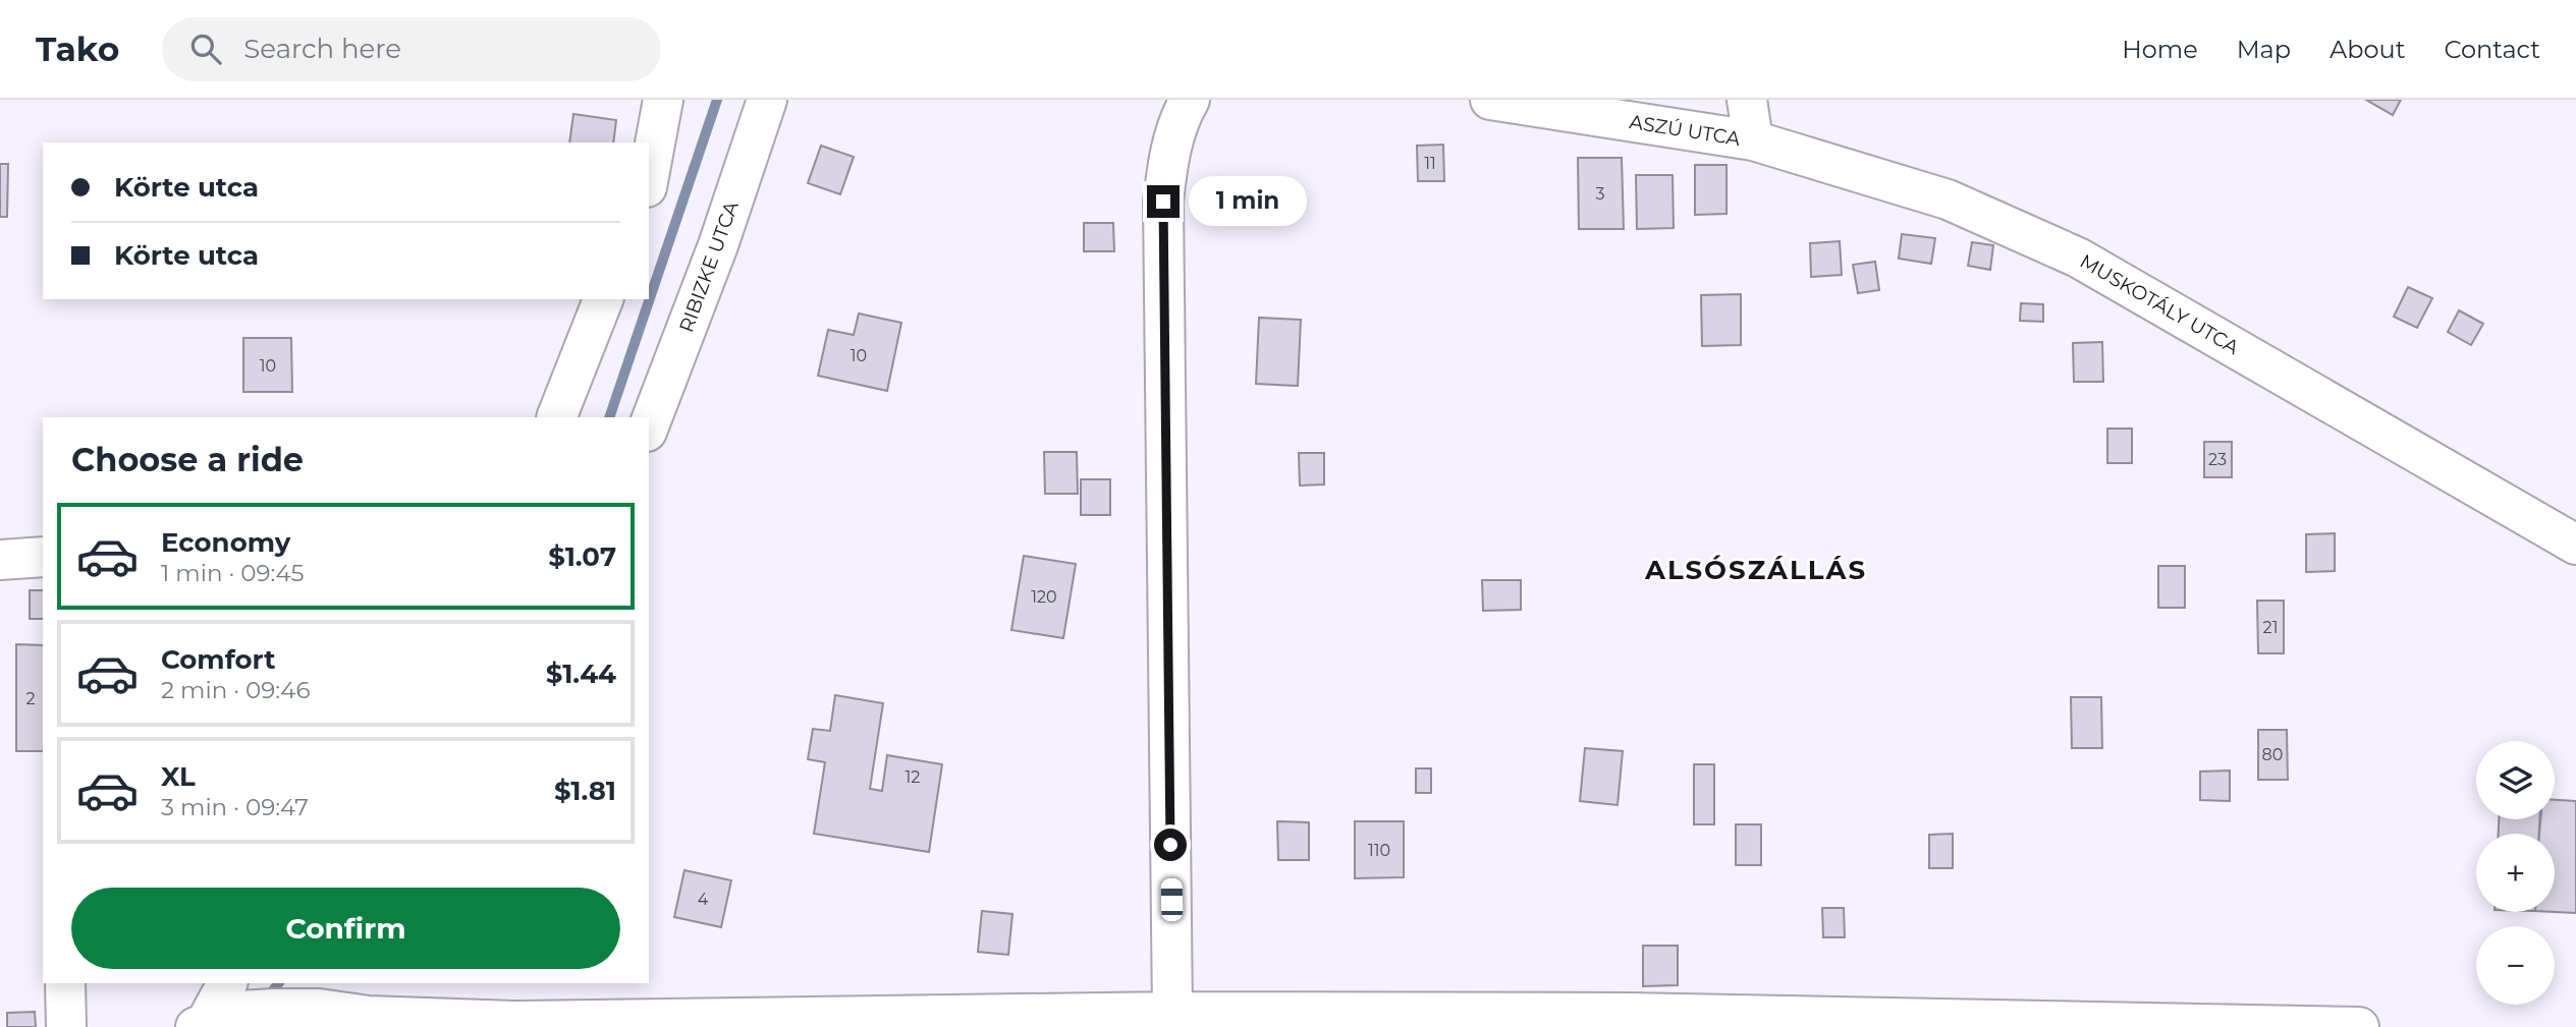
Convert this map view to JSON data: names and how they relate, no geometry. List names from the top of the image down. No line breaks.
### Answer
{"streets":{"street":["ASZÚ UTCA","RIBIZKE UTCA","MUSKOTÁLY UTCA"]},"crossings":[["ASZÚ UTCA","MUSKOTÁLY UTCA"]],"districts":["ALSÓSZÁLLÁS"],"house_numbers":["11","3","10","10","23","120","21","2","80","12","110","4"],"page":{"header":"Tako","search":"Search here","nav":["Home","Map","About","Contact"],"banner":["Körte utca","Körte utca"],"bubble":"1 min","heading":"Choose a ride","list":[{"name":"Economy","note":"1 min · 09:45","value":"$1.07"},{"name":"Comfort","note":"2 min · 09:46","value":"$1.44"},{"name":"XL","note":"3 min · 09:47","value":"$1.81"}],"map_buttons":["+","−"],"buttons":"Confirm"}}
